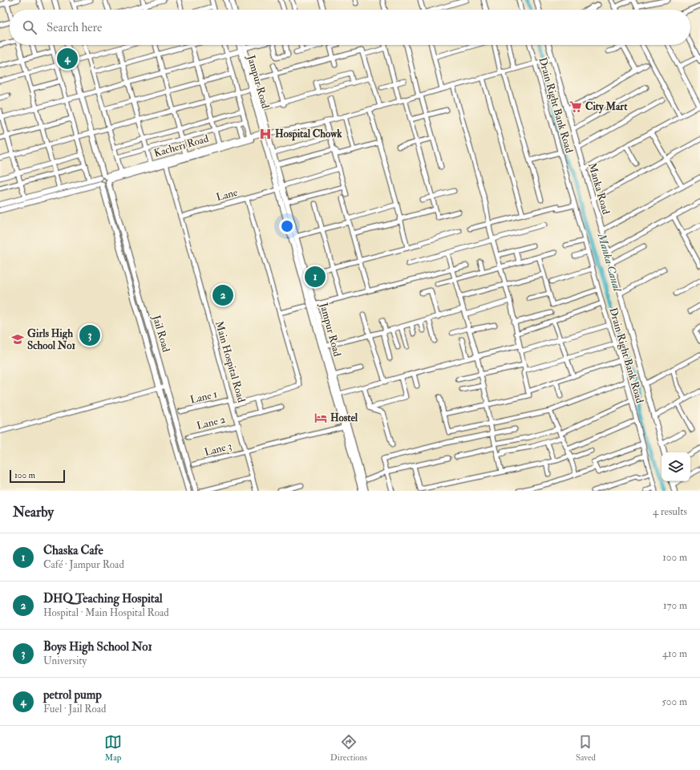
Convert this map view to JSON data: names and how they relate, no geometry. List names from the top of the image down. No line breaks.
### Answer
{"streets":{"main road":["Jampur Road","Kacheri Road","Manka Road","Jail Road"],"street":["Drain Right Bank Road","Lane","Main Hospital Road","Lane 1","Lane 2","Lane 3"]},"crossings":[["Jampur Road","Kacheri Road"],["Jampur Road","Lane"],["Jampur Road","Lane 3"],["Kacheri Road","Jail Road"],["Kacheri Road","Main Hospital Road"],["Lane","Main Hospital Road"],["Main Hospital Road","Lane 1"],["Main Hospital Road","Lane 2"],["Main Hospital Road","Lane 3"]],"water":["Manka Canal"],"places":{"supermarket":["City Mart"],"hospital":["Hospital Chowk"],"school or university":["Girls High School No1"],"hotel":["Hostel"]},"scale_bar":"100 m","page":{"search":"Search here","pins":["4","1","2","3"],"scale":"100 m","heading":["Nearby","4 results"],"list":[{"mark":"1","name":"Chaska Cafe","note":"Café · Jampur Road","value":"100 m"},{"mark":"2","name":"DHQ Teaching Hospital","note":"Hospital · Main Hospital Road","value":"170 m"},{"mark":"3","name":"Boys High School No1","note":"University","value":"410 m"},{"mark":"4","name":"petrol pump","note":"Fuel · Jail Road","value":"500 m"}],"nav":["Map","Directions","Saved"]}}
